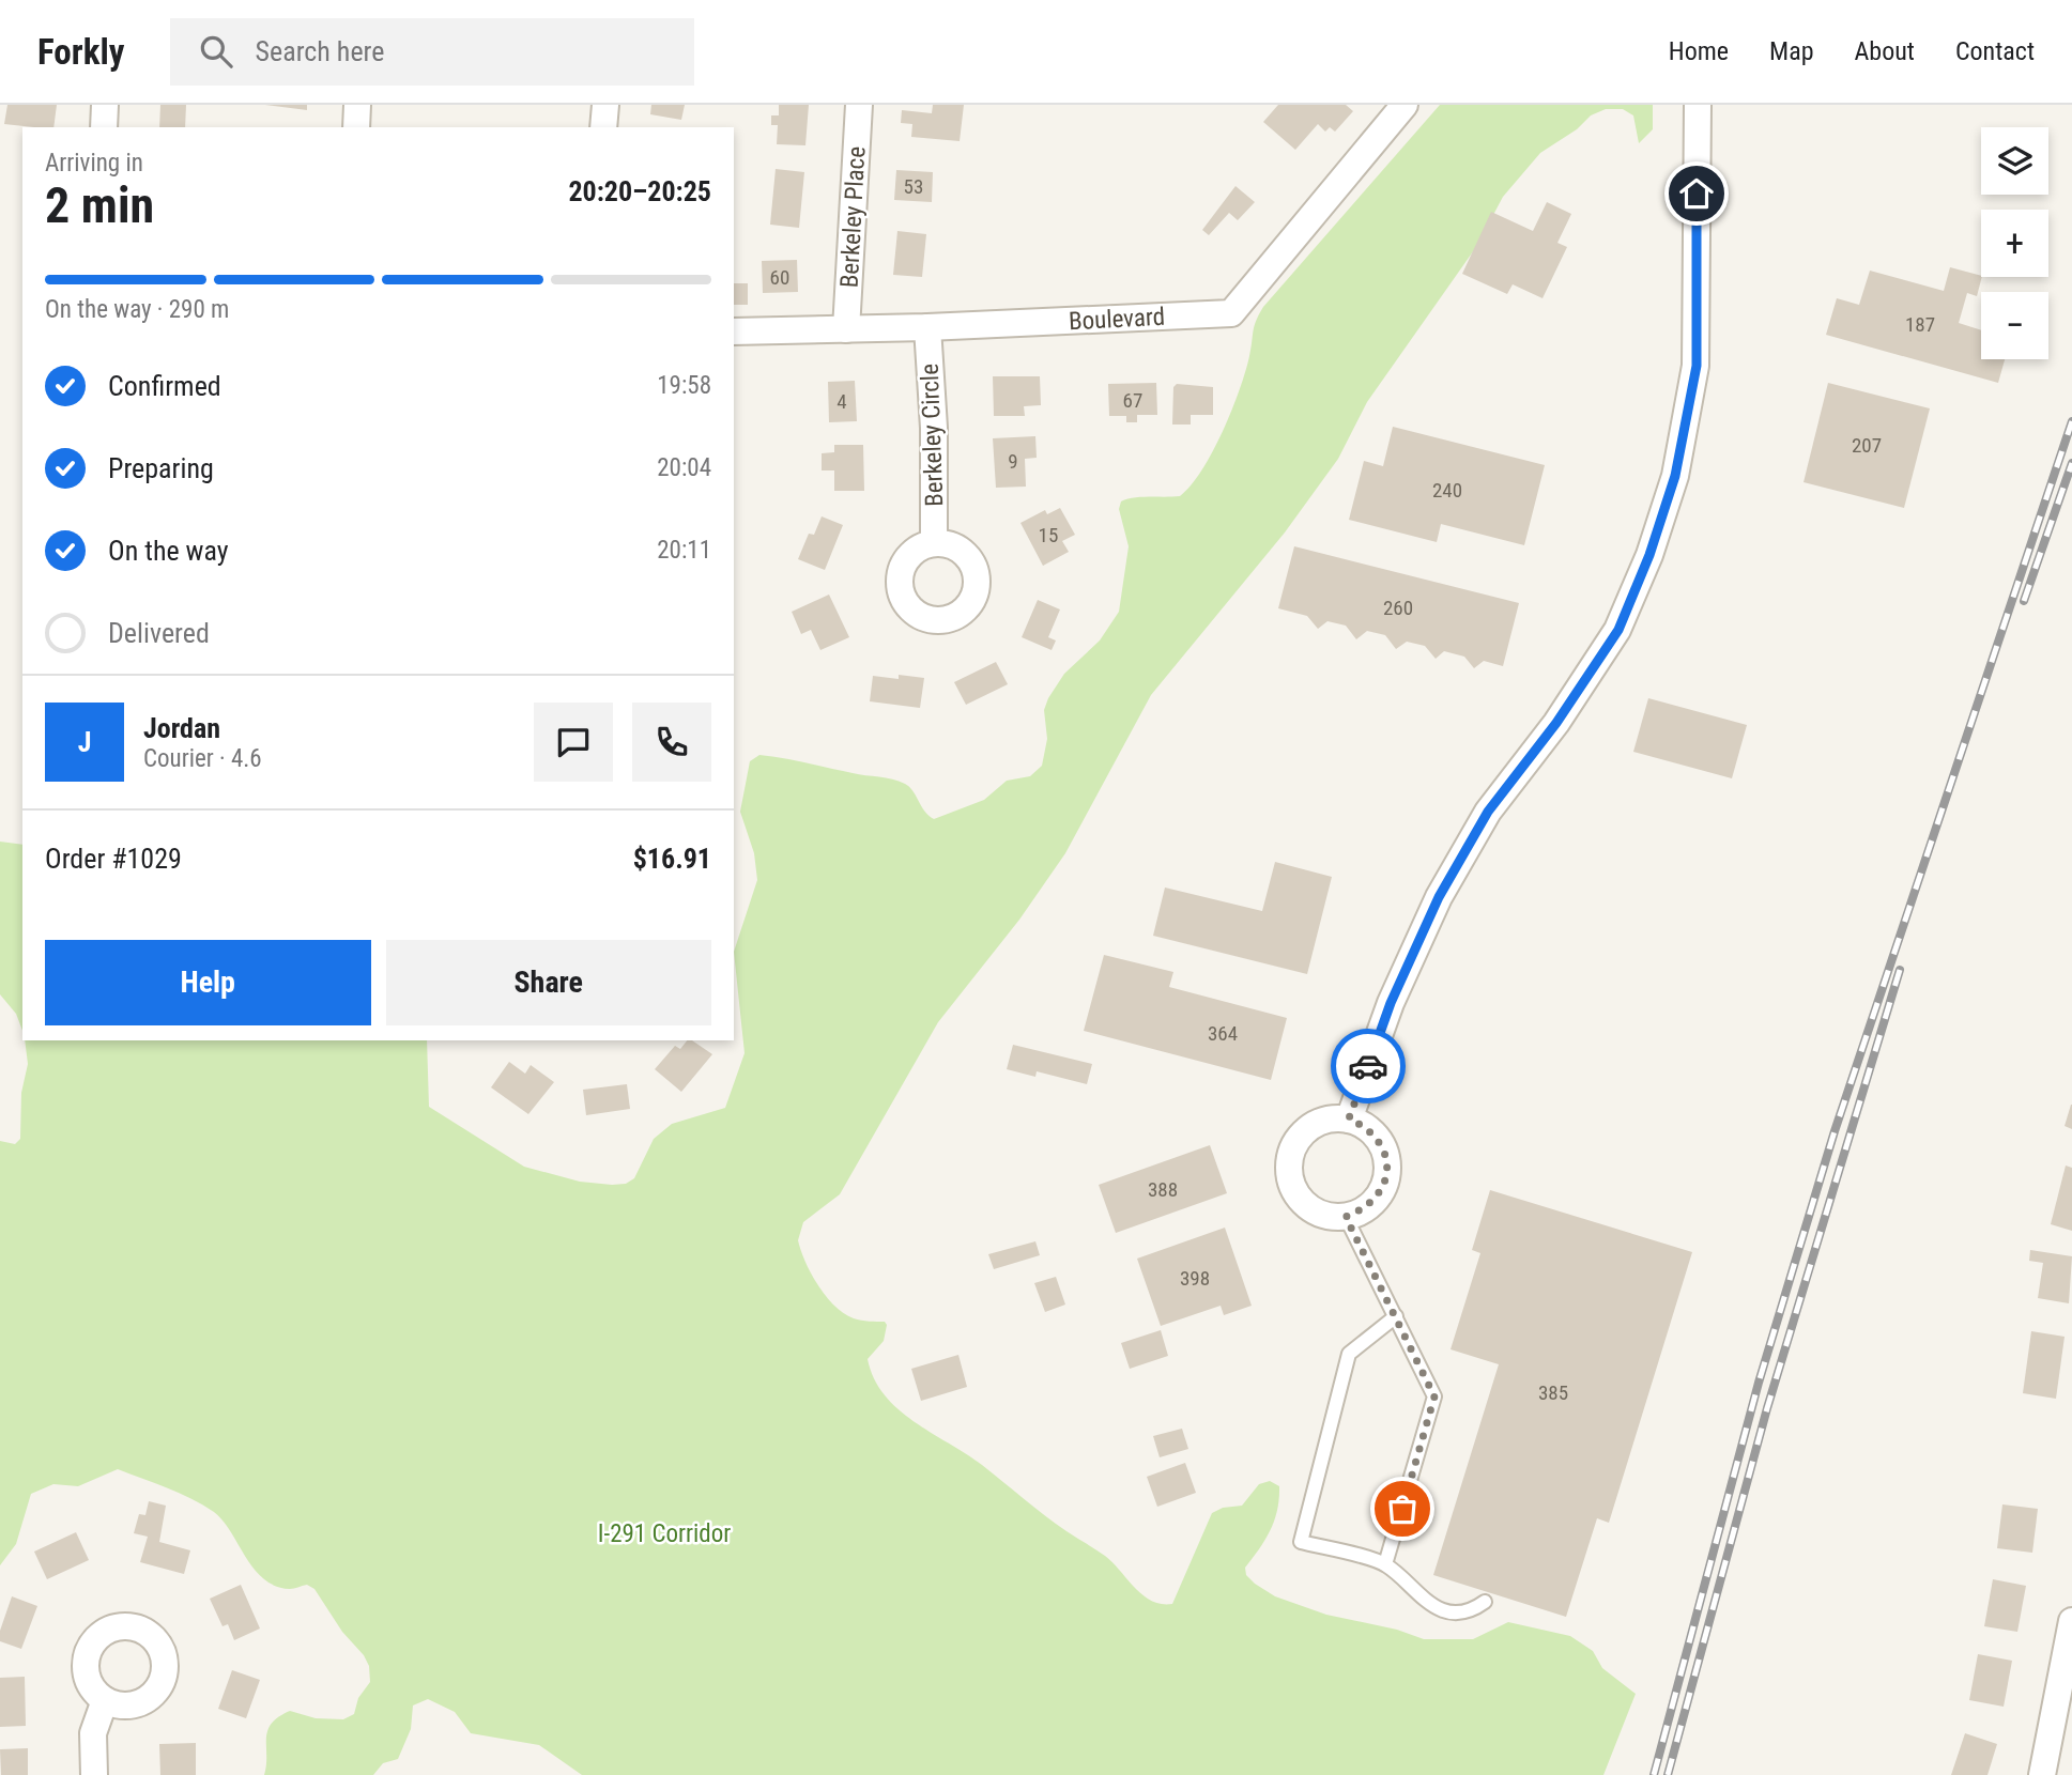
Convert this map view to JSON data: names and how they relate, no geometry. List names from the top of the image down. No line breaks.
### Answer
{"streets":{"street":["Berkeley Place","Boulevard","Berkeley Circle"]},"crossings":[["Berkeley Place","Boulevard"],["Boulevard","Berkeley Circle"]],"parks":["I-291 Corridor"],"house_numbers":["53","60","187","67","4","207","9","240","15","260","364","388","398","385"],"page":{"header":"Forkly","search":"Search here","nav":["Home","Map","About","Contact"],"map_buttons":["+","−"],"heading":["2 min","Arriving in","20:20–20:25"],"panel":["Jordan","Courier · 4.6","Order #1029","$16.91"],"bar":"On the way · 290 m","list":[["Confirmed","19:58"],["Preparing","20:04"],["On the way","20:11"],"Delivered"],"round":"J","buttons":["Help","Share"]}}
